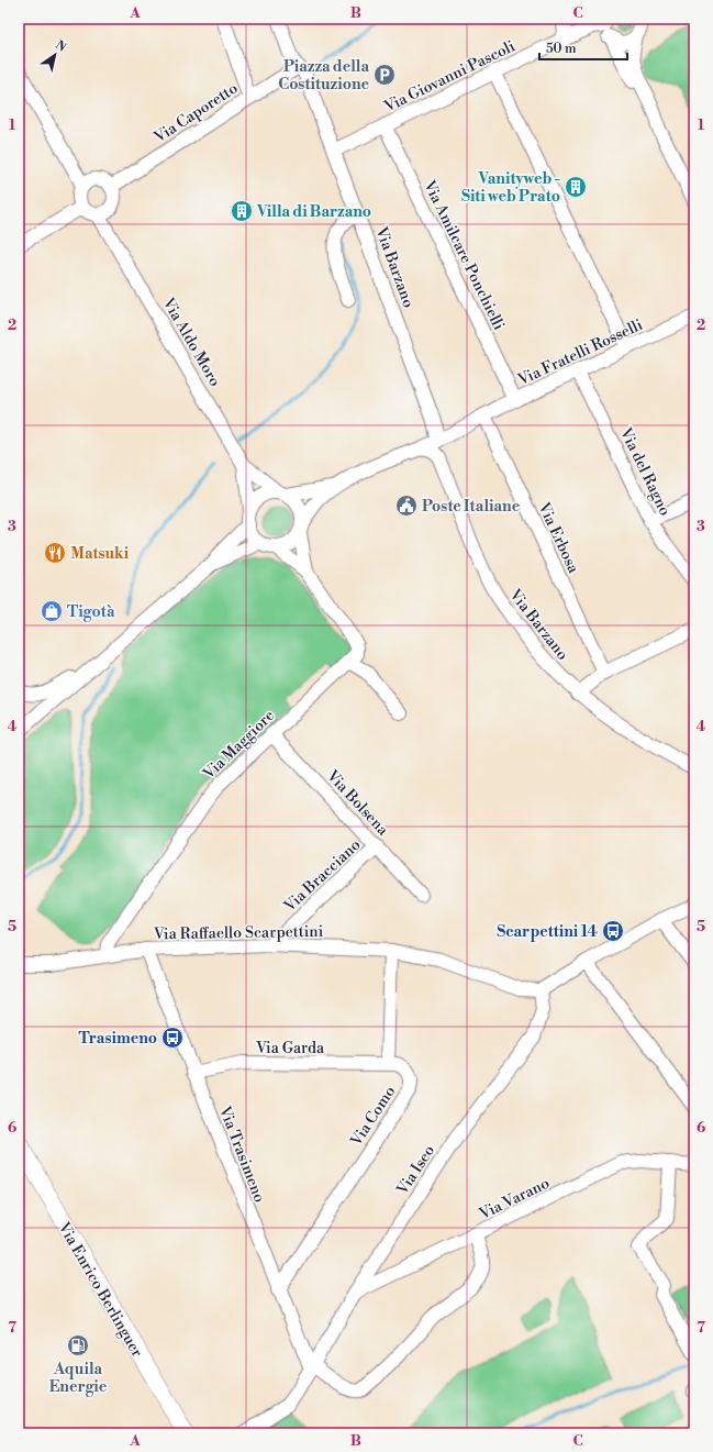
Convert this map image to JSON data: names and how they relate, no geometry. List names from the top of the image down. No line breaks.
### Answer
{"streets":{"main road":["Via Enrico Berlinguer"],"street":["Via Giovanni Pascoli","Via Caporetto","Via Amilcare Ponchielli","Via Barzano","Via Aldo Moro","Via Fratelli Rosselli","Via del Ragno","Via Erbosa","Via Maggiore","Via Bolsena","Via Bracciano","Via Raffaello Scarpettini","Via Garda","Via Como","Via Trasimeno","Via Iseo","Via Varano"]},"crossings":[["Via Giovanni Pascoli","Via Amilcare Ponchielli"],["Via Giovanni Pascoli","Via Barzano"],["Via Caporetto","Via Barzano"],["Via Caporetto","Via Aldo Moro"],["Via Amilcare Ponchielli","Via Fratelli Rosselli"],["Via Barzano","Via Fratelli Rosselli"],["Via Aldo Moro","Via Maggiore"],["Via Fratelli Rosselli","Via del Ragno"],["Via Fratelli Rosselli","Via Erbosa"],["Via Maggiore","Via Bolsena"],["Via Maggiore","Via Raffaello Scarpettini"],["Via Bolsena","Via Bracciano"],["Via Bracciano","Via Raffaello Scarpettini"],["Via Raffaello Scarpettini","Via Como"],["Via Raffaello Scarpettini","Via Trasimeno"],["Via Raffaello Scarpettini","Via Iseo"],["Via Garda","Via Como"],["Via Garda","Via Trasimeno"],["Via Como","Via Trasimeno"],["Via Trasimeno","Via Iseo"],["Via Iseo","Via Varano"]],"places":{"parking":["Piazza della Costituzione"],"building":["Vanityweb - Siti web Prato","Villa di Barzano"],"public building":["Poste Italiane"],"restaurant":["Matsuki"],"shop":["Tigotà"],"bus stop":["Scarpettini 14","Trasimeno"],"fuel station":["Aquila Energie"]},"scale_bar":"50 m","north":"top right","grid":{"columns":["A","B","C"],"rows":["1","2","3","4","5","6","7"]}}
